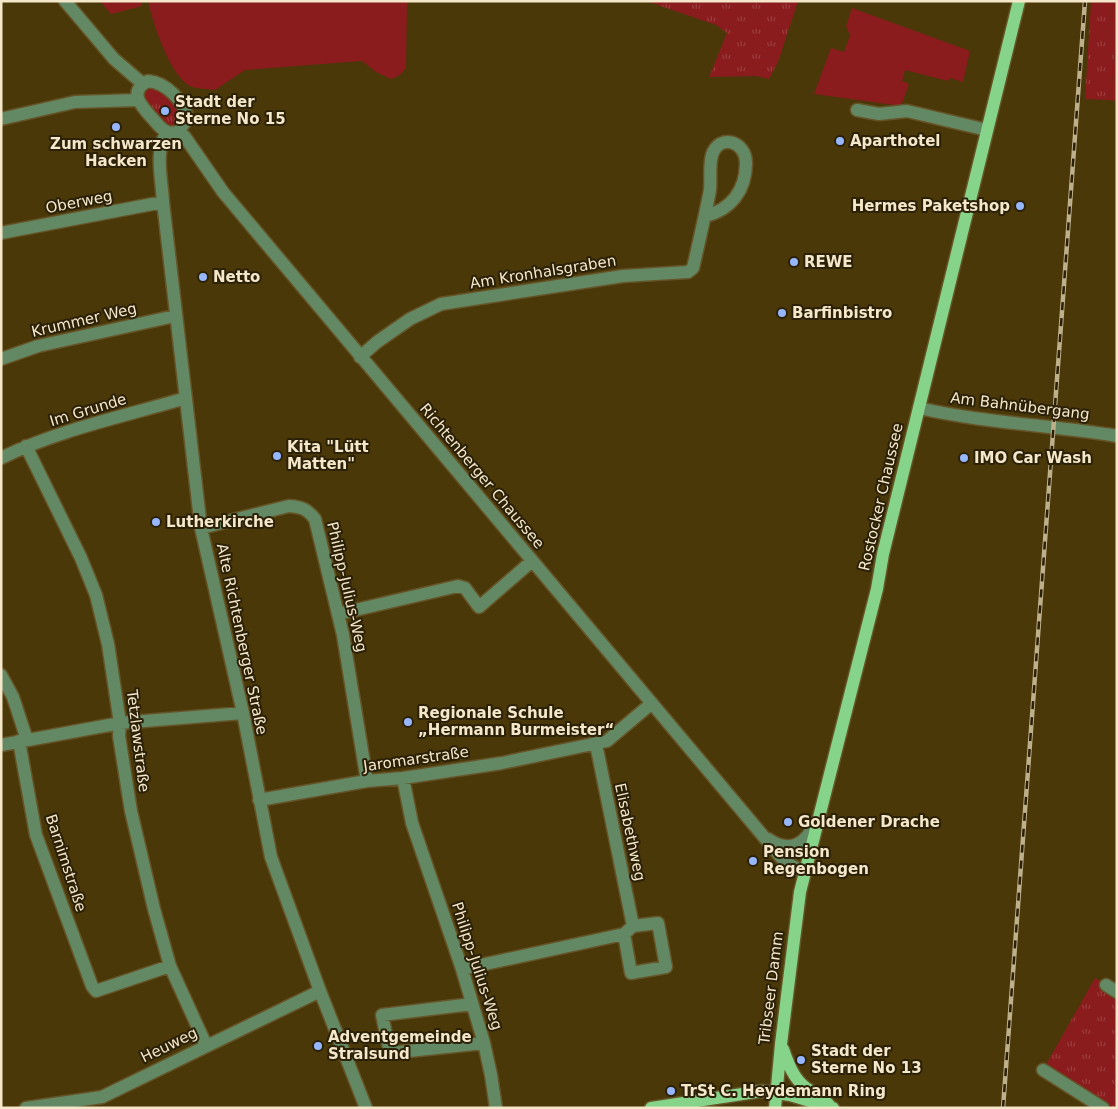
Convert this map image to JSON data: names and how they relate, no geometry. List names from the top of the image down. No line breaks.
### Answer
{"streets":{"main road":["Rostocker Chaussee","Tribseer Damm"],"street":["Oberweg","Am Kronhalsgraben","Krummer Weg","Am Bahnübergang","Im Grunde","Richtenberger Chaussee","Philipp-Julius-Weg","Alte Richtenberger Straße","Tetzlawstraße","Jaromarstraße","Elisabethweg","Barnimstraße","Heuweg"]},"crossings":[["Oberweg","Alte Richtenberger Straße"],["Am Kronhalsgraben","Richtenberger Chaussee"],["Krummer Weg","Alte Richtenberger Straße"],["Am Bahnübergang","Rostocker Chaussee"],["Im Grunde","Alte Richtenberger Straße"],["Im Grunde","Tetzlawstraße"],["Richtenberger Chaussee","Rostocker Chaussee"],["Richtenberger Chaussee","Alte Richtenberger Straße"],["Richtenberger Chaussee","Jaromarstraße"],["Richtenberger Chaussee","Tribseer Damm"],["Rostocker Chaussee","Tribseer Damm"],["Philipp-Julius-Weg","Alte Richtenberger Straße"],["Philipp-Julius-Weg","Jaromarstraße"],["Philipp-Julius-Weg","Elisabethweg"],["Alte Richtenberger Straße","Jaromarstraße"],["Alte Richtenberger Straße","Heuweg"],["Tetzlawstraße","Barnimstraße"],["Tetzlawstraße","Heuweg"],["Jaromarstraße","Elisabethweg"]],"places":["Stadt der Sterne No 15","Zum schwarzen Hacken","Aparthotel","Hermes Paketshop","REWE","Netto","Barfinbistro","Kita \"Lütt Matten\"","IMO Car Wash","Lutherkirche","Regionale Schule „Hermann Burmeister“","Goldener Drache","Pension Regenbogen","Adventgemeinde Stralsund","Stadt der Sterne No 13","TrSt C. Heydemann Ring"]}
